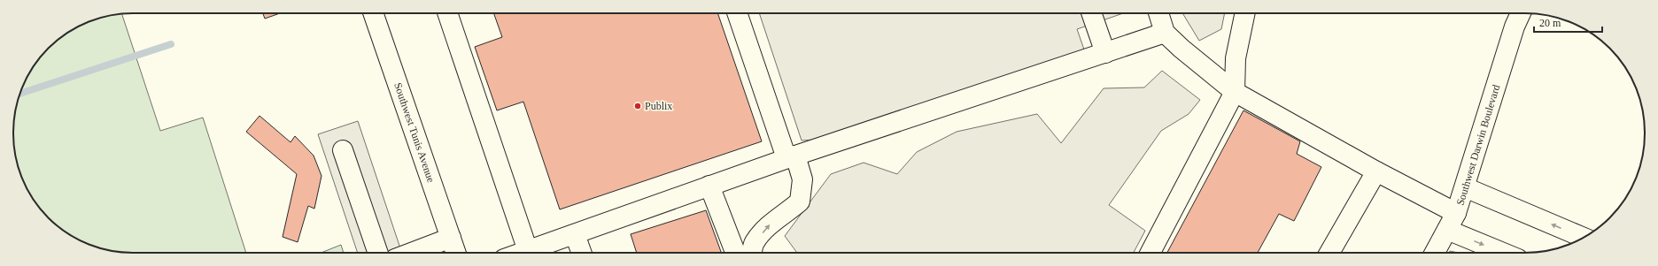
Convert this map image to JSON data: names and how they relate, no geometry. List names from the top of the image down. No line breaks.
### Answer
{"streets":{"street":["Southwest Tunis Avenue","Southwest Darwin Boulevard"]},"places":["Publix"],"scale_bar":"20 m"}
